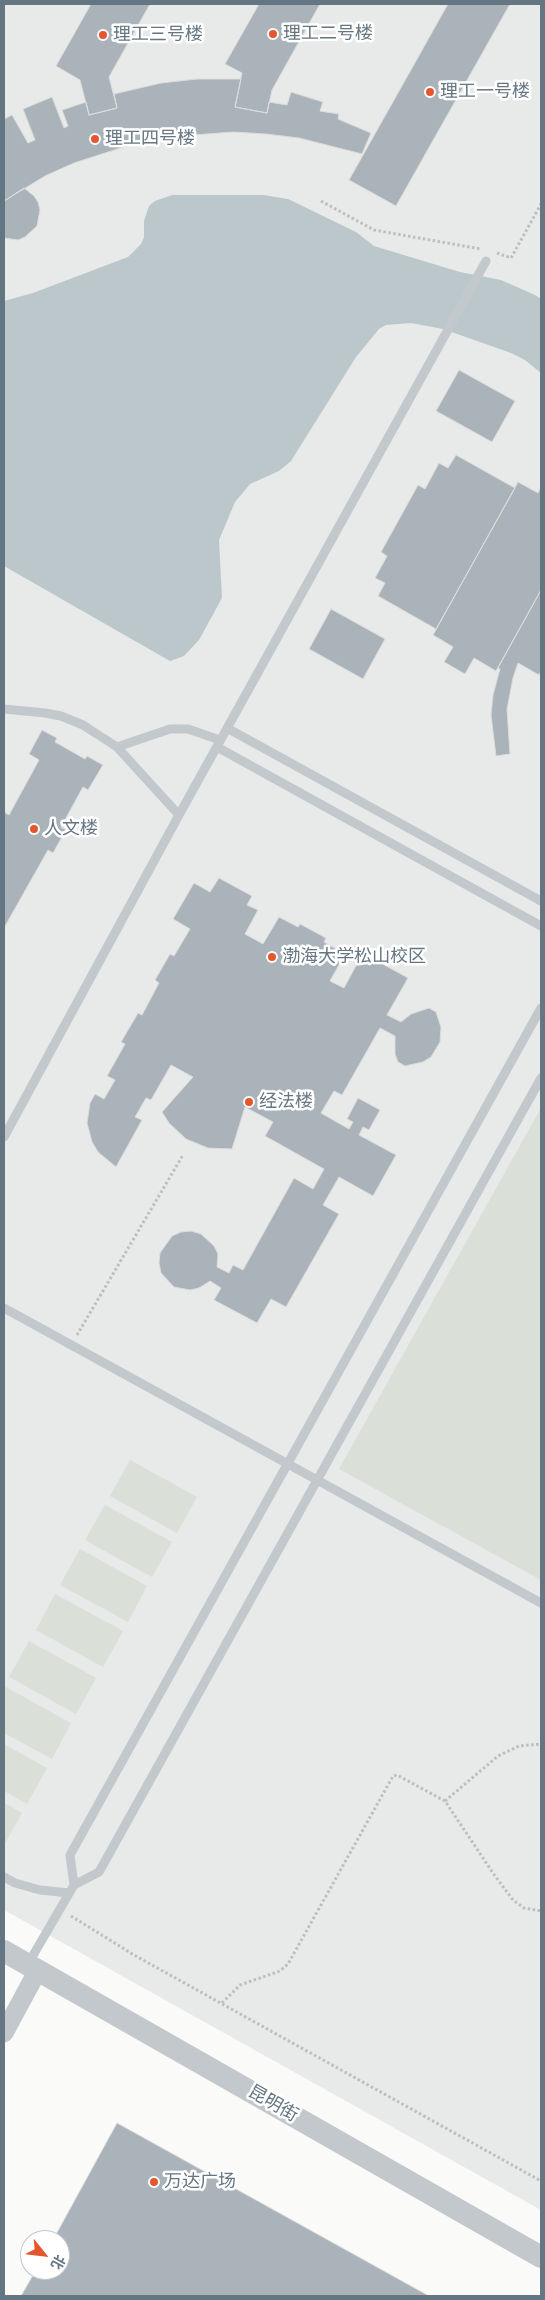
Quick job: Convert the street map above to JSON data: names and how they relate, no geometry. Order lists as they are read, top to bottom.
{
  "streets": {
    "street": ["昆明街"]
  },
  "places": [
    "理工二号楼",
    "理工三号楼",
    "理工一号楼",
    "理工四号楼",
    "人文楼",
    "渤海大学松山校区",
    "经法楼",
    "万达广场"
  ],
  "north": "bottom right"
}
